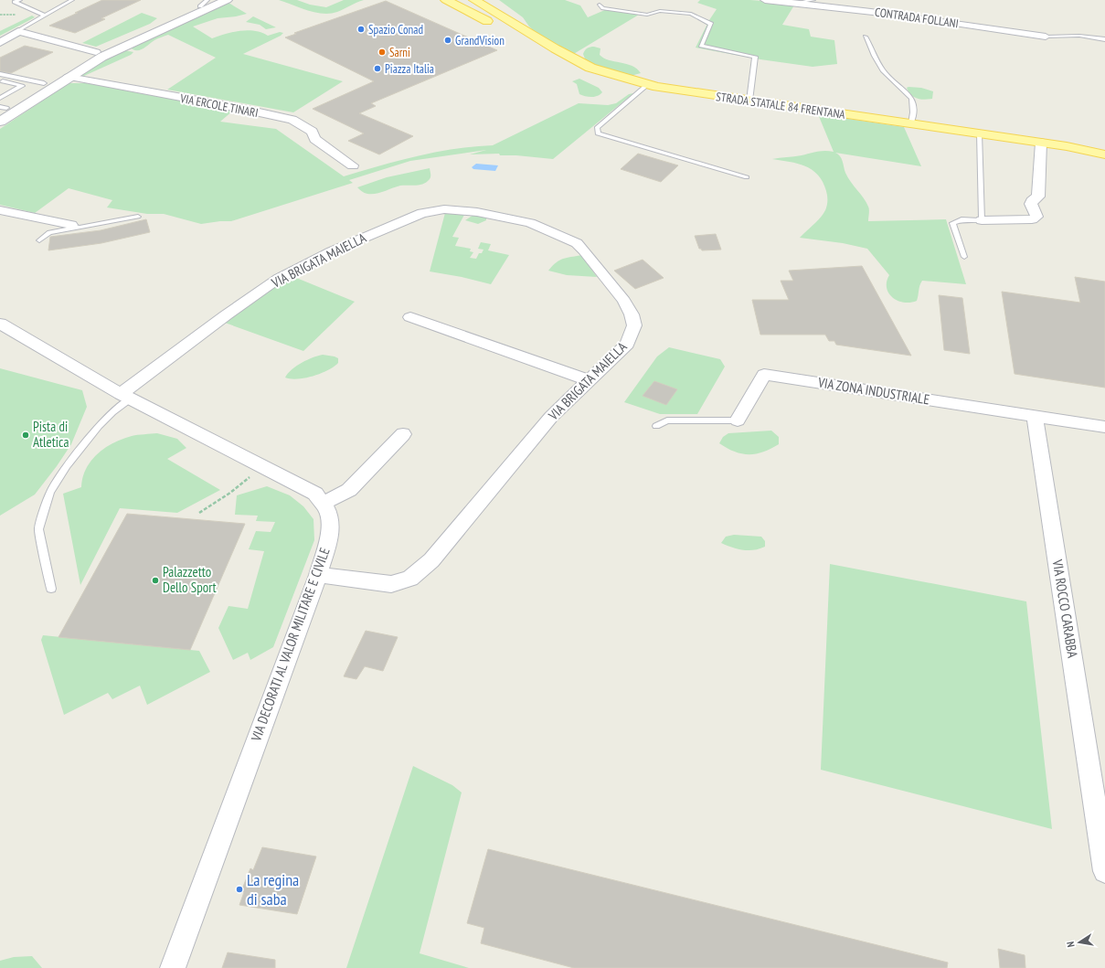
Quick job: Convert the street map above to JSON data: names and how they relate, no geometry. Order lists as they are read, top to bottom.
{
  "streets": {
    "main road": ["STRADA STATALE 84 FRENTANA"],
    "street": [
      "CONTRADA FOLLANI",
      "VIA ERCOLE TINARI",
      "VIA BRIGATA MAIELLA",
      "VIA ZONA INDUSTRIALE",
      "VIA ROCCO CARABBA",
      "VIA DECORATI AL VALOR MILITARE E CIVILE"
    ]
  },
  "crossings": [
    ["VIA BRIGATA MAIELLA", "VIA DECORATI AL VALOR MILITARE E CIVILE"],
    ["VIA ZONA INDUSTRIALE", "VIA ROCCO CARABBA"]
  ],
  "places": [
    "Spazio Conad",
    "GrandVision",
    "Sarni",
    "Piazza Italia",
    "Pista di Atletica",
    "Palazzetto Dello Sport",
    "La regina di saba"
  ],
  "north": "left"
}
